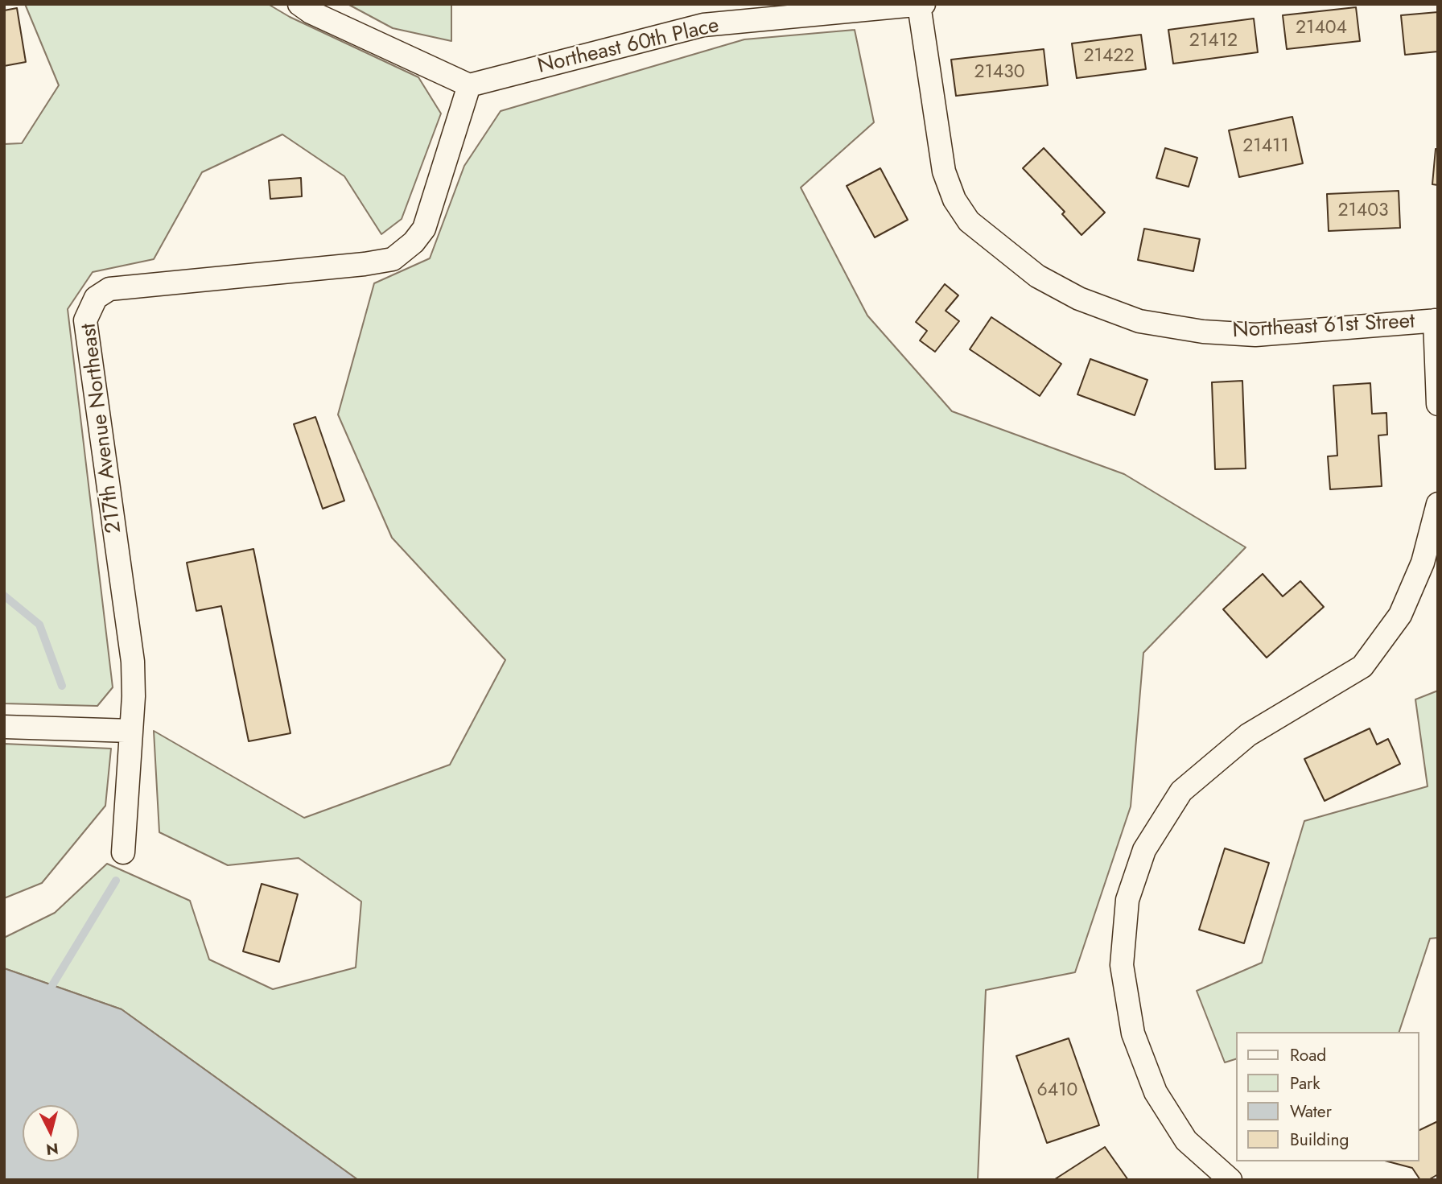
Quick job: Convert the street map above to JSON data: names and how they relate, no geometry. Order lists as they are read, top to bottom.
{
  "streets": {
    "street": ["Northeast 60th Place", "Northeast 61st Street", "217th Avenue Northeast"]
  },
  "crossings": [
    ["Northeast 60th Place", "Northeast 61st Street"],
    ["Northeast 60th Place", "217th Avenue Northeast"]
  ],
  "house_numbers": [
    "21404",
    "21412",
    "21422",
    "21430",
    "21411",
    "21403",
    "6410"
  ],
  "legend": [
    "Road",
    "Park",
    "Water",
    "Building"
  ],
  "north": "bottom"
}
